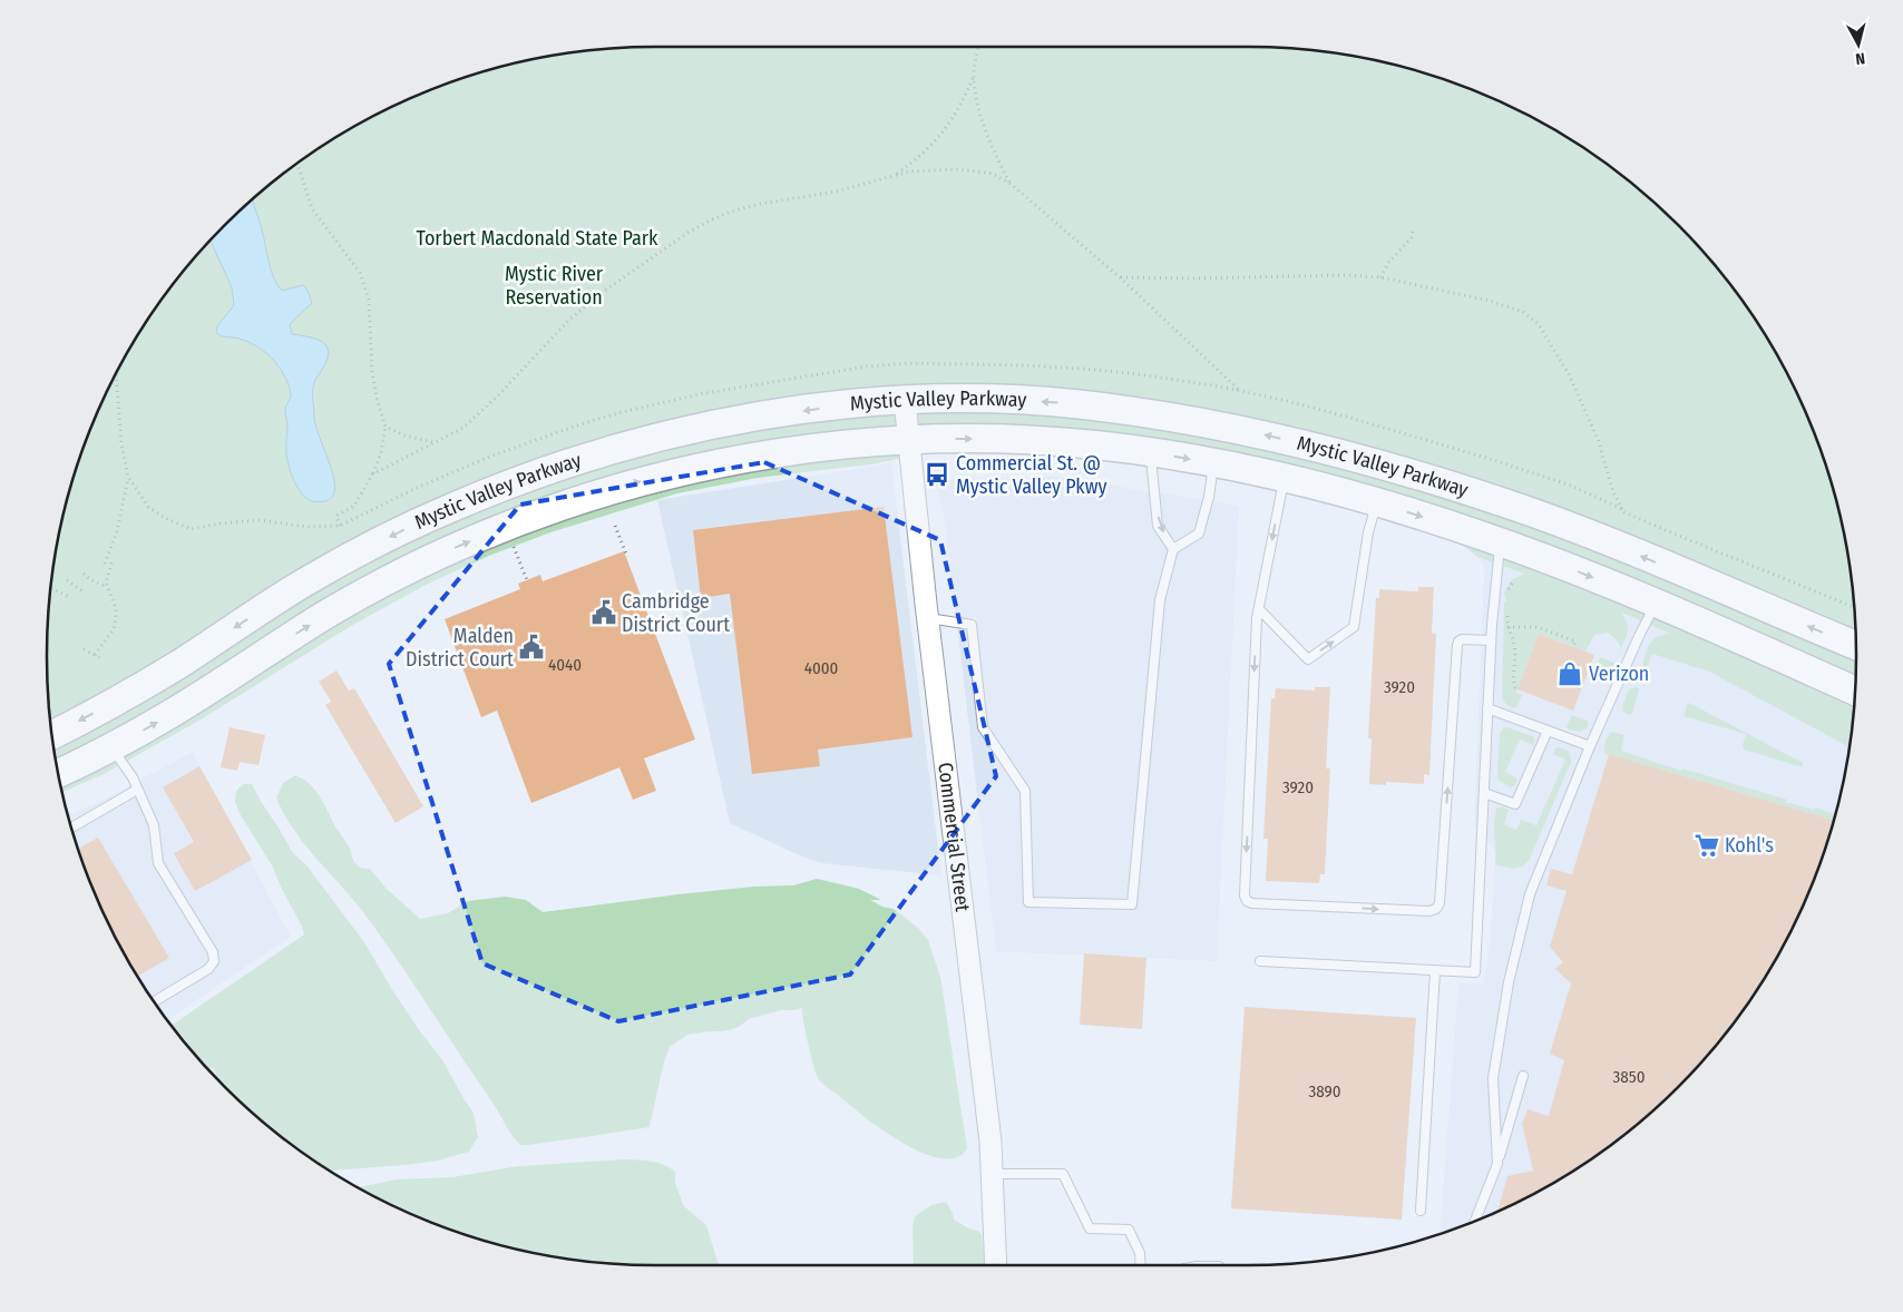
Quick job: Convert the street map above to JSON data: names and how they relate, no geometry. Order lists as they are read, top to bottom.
{
  "streets": {
    "highway": ["Mystic Valley Parkway"],
    "street": ["Commercial Street"]
  },
  "crossings": [
    ["Mystic Valley Parkway", "Commercial Street"]
  ],
  "parks": ["Torbert Macdonald State Park", "Mystic River Reservation"],
  "places": {
    "bus stop": ["Commercial St. @ Mystic Valley Pkwy"],
    "public building": ["Cambridge District Court", "Malden District Court"],
    "shop": ["Verizon"],
    "supermarket": ["Kohl's"]
  },
  "house_numbers": [
    "4040",
    "4000",
    "3920",
    "3920",
    "3850",
    "3890"
  ],
  "north": "bottom"
}
